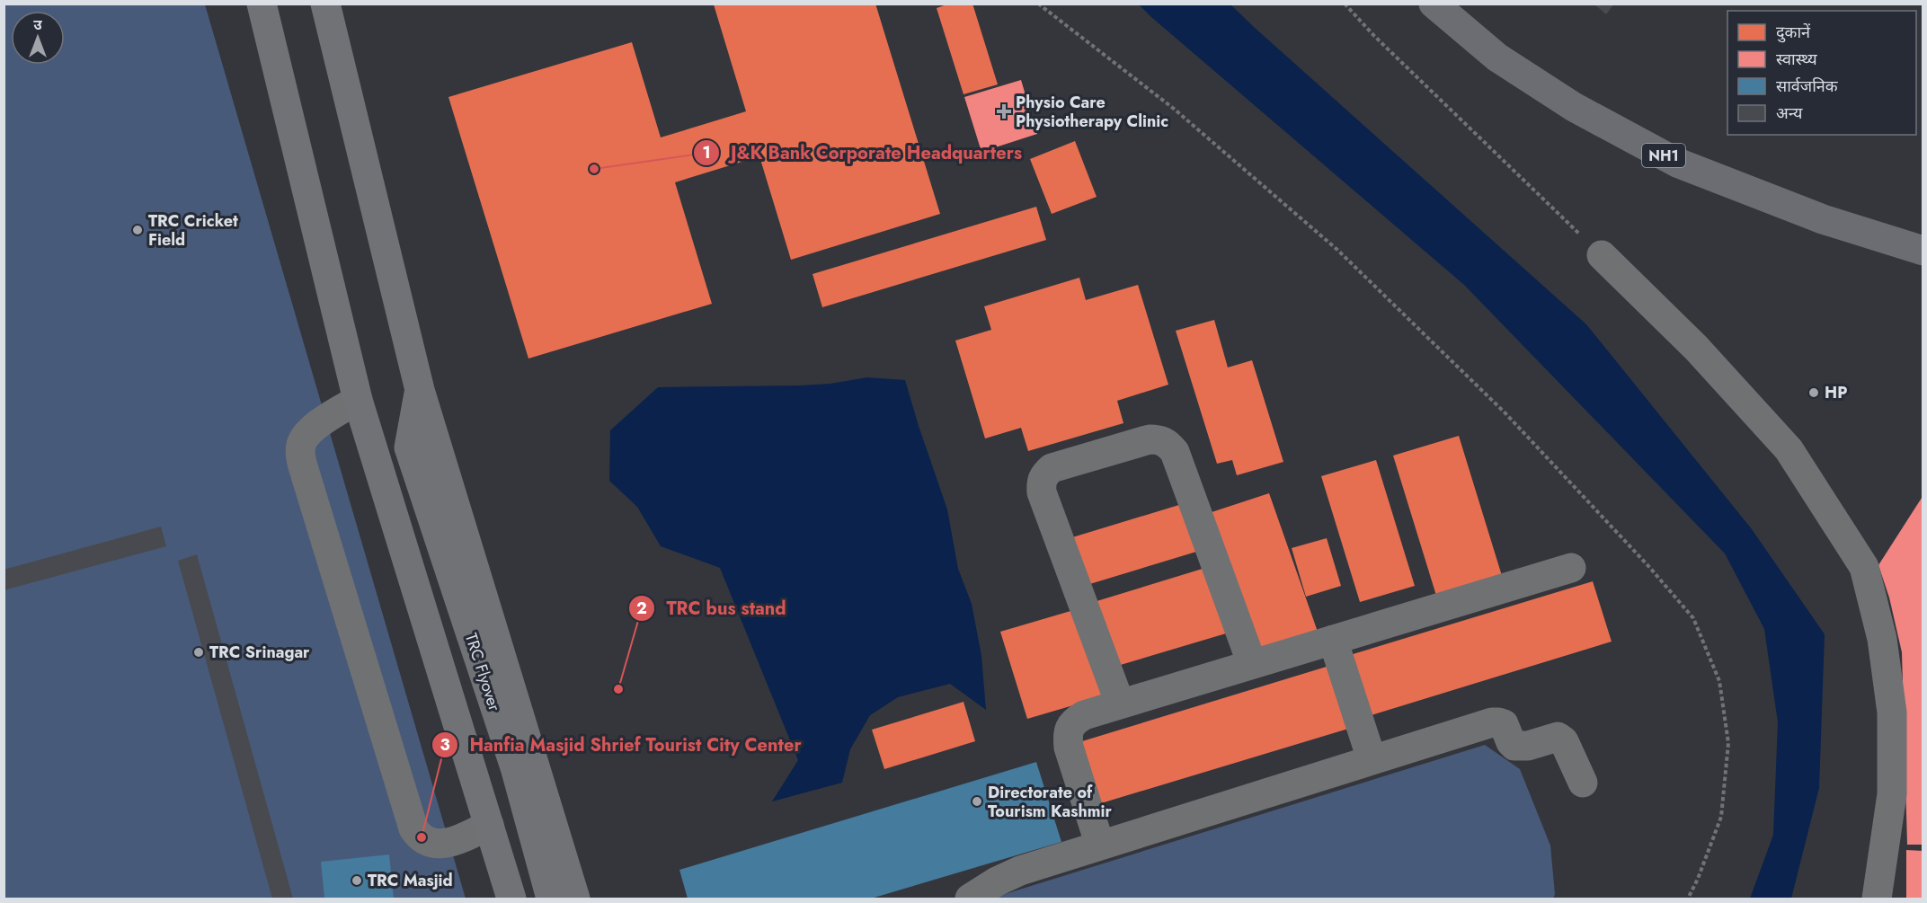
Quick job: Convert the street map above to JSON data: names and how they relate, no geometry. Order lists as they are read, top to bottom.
{
  "streets": {
    "highway": ["NH1"],
    "main road": ["TRC Flyover"]
  },
  "places": {
    "health": ["Physio Care Physiotherapy Clinic"],
    "other": [
      "J&K Bank Corporate Headquarters",
      "TRC Cricket Field",
      "HP",
      "TRC Srinagar",
      "TRC bus stand",
      "Directorate of Tourism Kashmir",
      "Hanfia Masjid Shrief Tourist City Center",
      "TRC Masjid"
    ]
  },
  "legend": [
    "दुकानें",
    "स्वास्थ्य",
    "सार्वजनिक",
    "अन्य"
  ],
  "north": "top"
}
